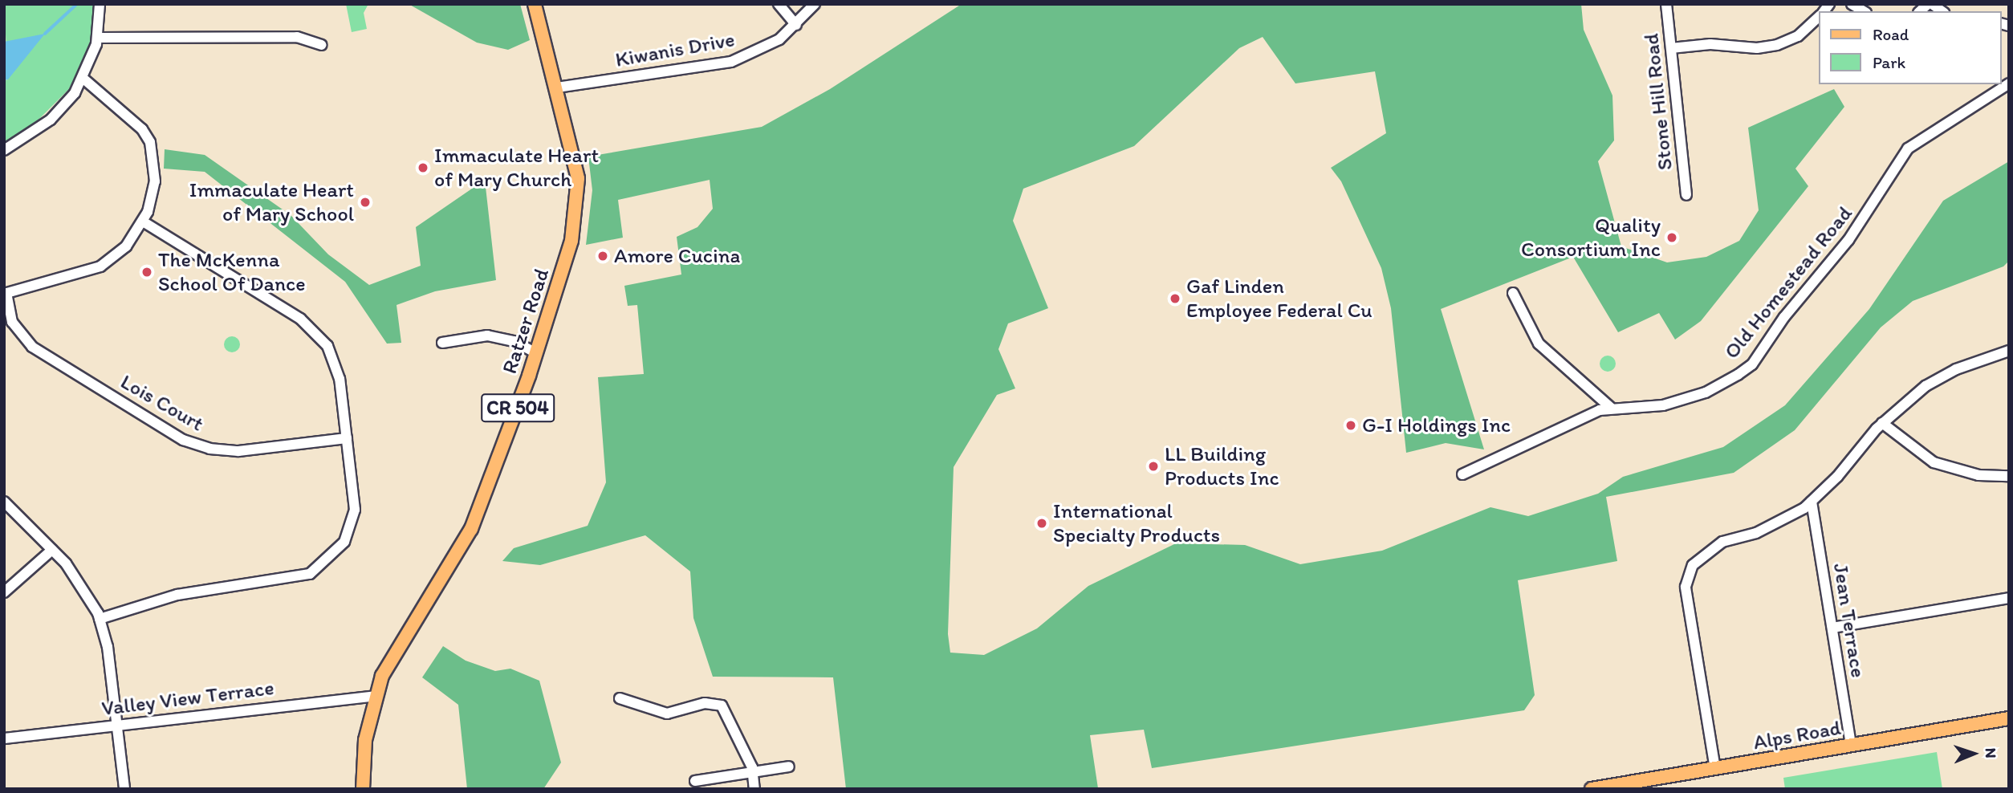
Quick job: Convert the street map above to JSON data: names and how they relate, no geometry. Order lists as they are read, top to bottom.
{
  "streets": {
    "main road": ["Ratzer Road", "CR 504", "Alps Road"],
    "street": [
      "Kiwanis Drive",
      "Stone Hill Road",
      "Old Homestead Road",
      "Lois Court",
      "Jean Terrace",
      "Valley View Terrace"
    ]
  },
  "crossings": [
    ["Kiwanis Drive", "Ratzer Road"],
    ["Ratzer Road", "Valley View Terrace"],
    ["Jean Terrace", "Alps Road"]
  ],
  "places": [
    "Immaculate Heart of Mary Church",
    "Immaculate Heart of Mary School",
    "Quality Consortium Inc",
    "Amore Cucina",
    "The McKenna School Of Dance",
    "Gaf Linden Employee Federal Cu",
    "G-I Holdings Inc",
    "LL Building Products Inc",
    "International Specialty Products"
  ],
  "legend": ["Road", "Park"],
  "north": "right"
}
